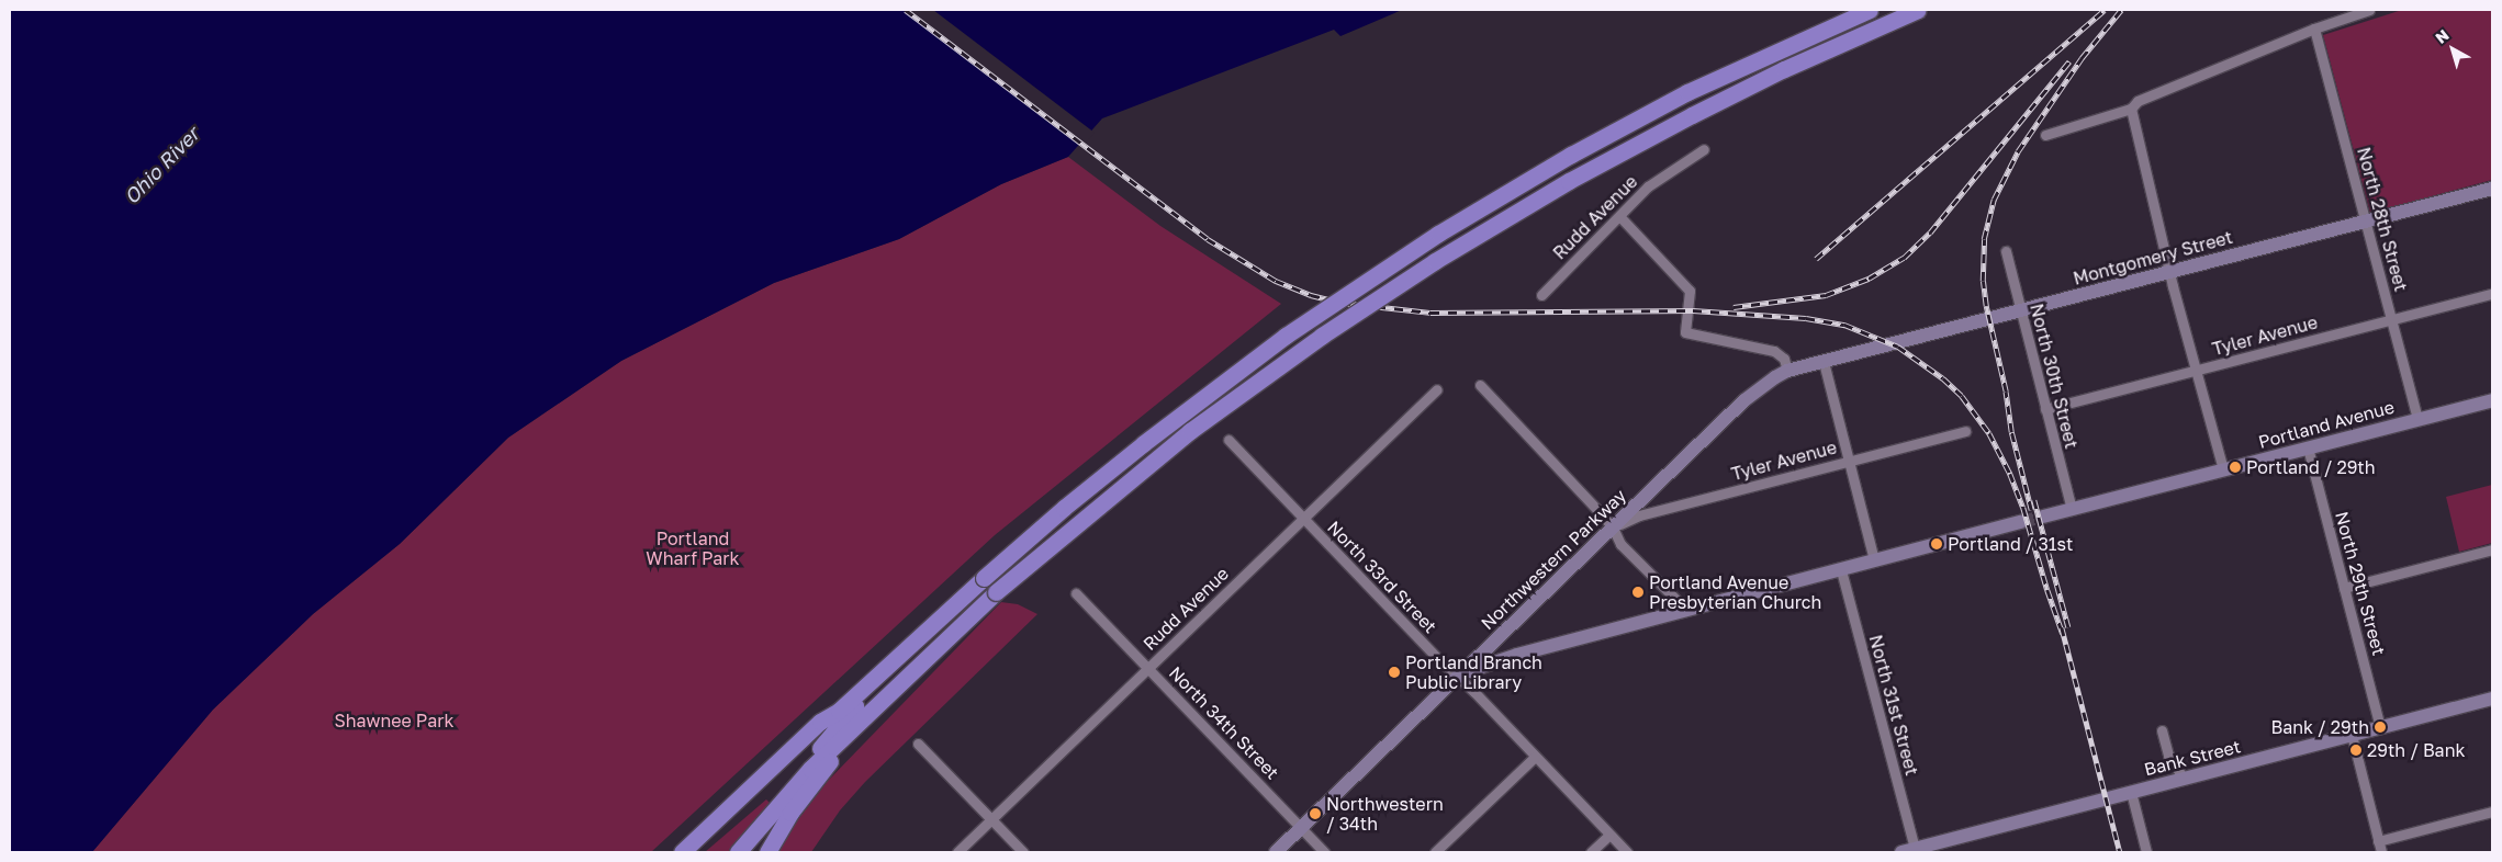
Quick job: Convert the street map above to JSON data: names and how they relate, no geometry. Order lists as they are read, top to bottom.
{
  "streets": {
    "street": [
      "Rudd Avenue",
      "North 28th Street",
      "Montgomery Street",
      "Tyler Avenue",
      "North 30th Street",
      "Portland Avenue",
      "Northwestern Parkway",
      "North 33rd Street",
      "North 29th Street",
      "North 31st Street",
      "North 34th Street",
      "Bank Street"
    ]
  },
  "crossings": [
    ["Rudd Avenue", "North 33rd Street"],
    ["Rudd Avenue", "North 34th Street"],
    ["North 28th Street", "Montgomery Street"],
    ["North 28th Street", "Tyler Avenue"],
    ["North 28th Street", "Portland Avenue"],
    ["Montgomery Street", "North 30th Street"],
    ["Montgomery Street", "Northwestern Parkway"],
    ["Tyler Avenue", "North 30th Street"],
    ["Tyler Avenue", "Northwestern Parkway"],
    ["North 30th Street", "Portland Avenue"],
    ["Portland Avenue", "North 29th Street"],
    ["Northwestern Parkway", "North 33rd Street"],
    ["Northwestern Parkway", "North 34th Street"],
    ["North 29th Street", "Bank Street"],
    ["North 31st Street", "Bank Street"]
  ],
  "water": ["Ohio River"],
  "parks": ["Portland Wharf Park", "Shawnee Park"],
  "places": [
    "Portland / 29th",
    "Portland / 31st",
    "Portland Avenue Presbyterian Church",
    "Portland Branch Public Library",
    "Bank / 29th",
    "29th / Bank",
    "Northwestern / 34th"
  ],
  "north": "top left"
}
